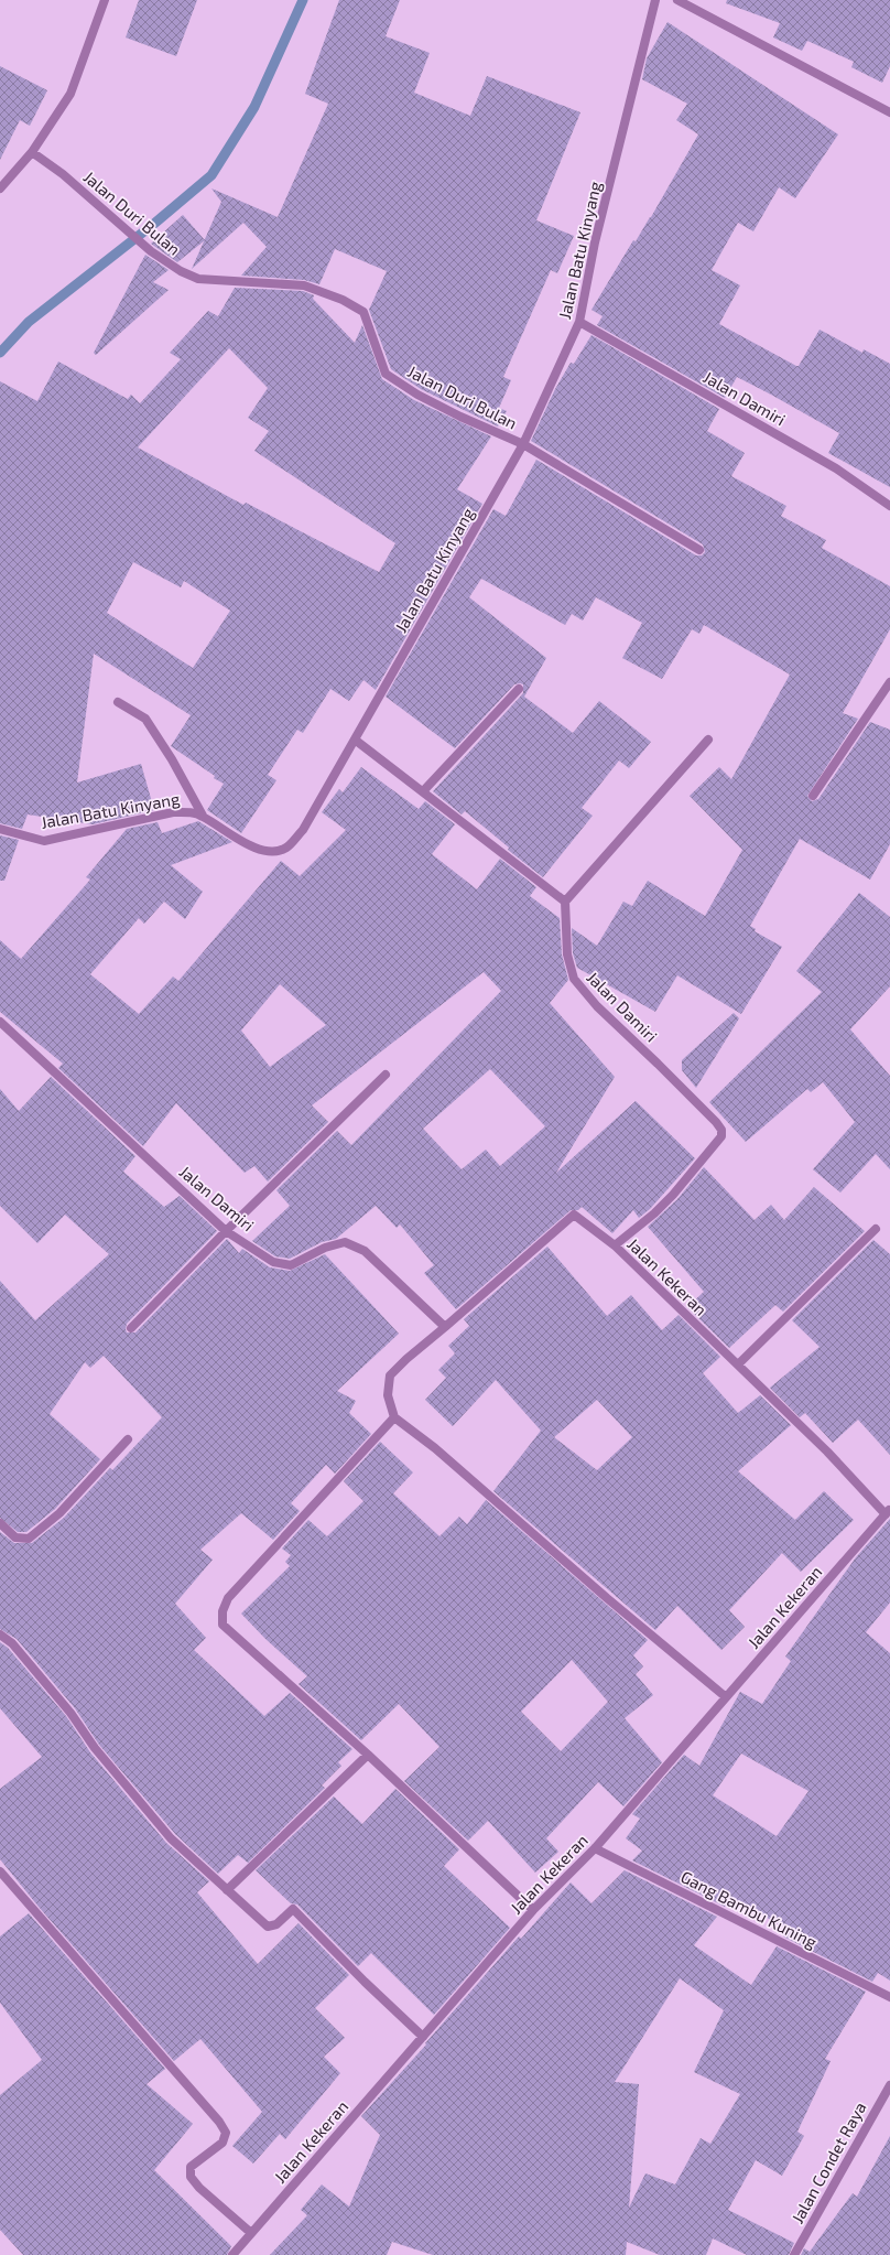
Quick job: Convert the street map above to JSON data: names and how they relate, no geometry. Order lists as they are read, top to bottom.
{
  "streets": {
    "street": [
      "Jalan Duri Bulan",
      "Jalan Batu Kinyang",
      "Jalan Damiri",
      "Jalan Kekeran",
      "Gang Bambu Kuning",
      "Jalan Condet Raya"
    ]
  },
  "crossings": [
    ["Jalan Duri Bulan", "Jalan Batu Kinyang"],
    ["Jalan Batu Kinyang", "Jalan Damiri"],
    ["Jalan Damiri", "Jalan Kekeran"],
    ["Jalan Kekeran", "Gang Bambu Kuning"]
  ]
}
